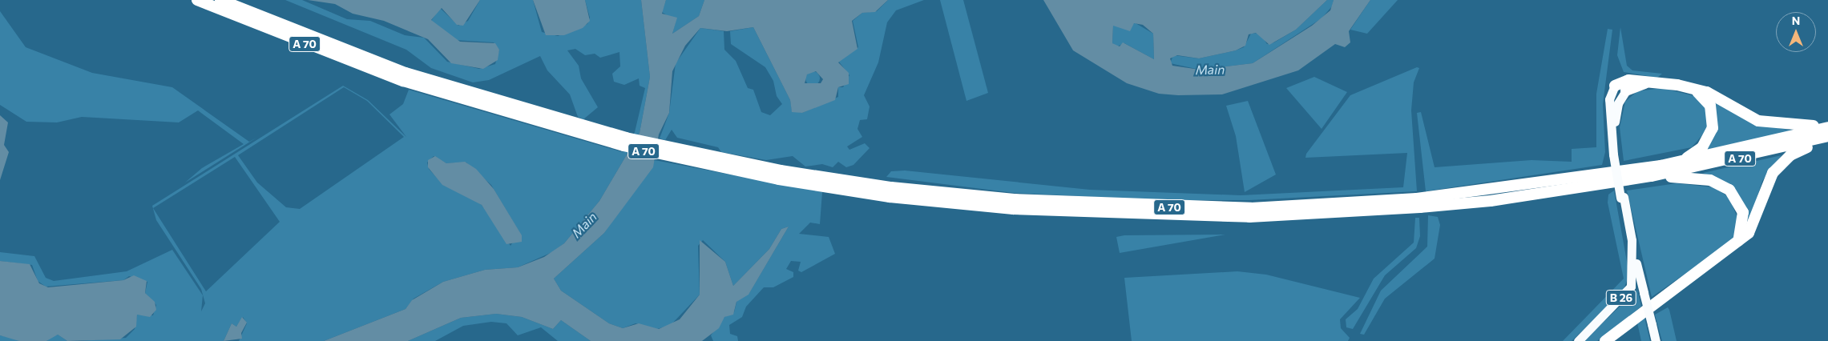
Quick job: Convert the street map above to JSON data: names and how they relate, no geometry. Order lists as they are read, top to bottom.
{
  "streets": {
    "highway": ["A 70"],
    "main road": ["B 26"]
  },
  "water": ["Main"],
  "north": "top"
}
